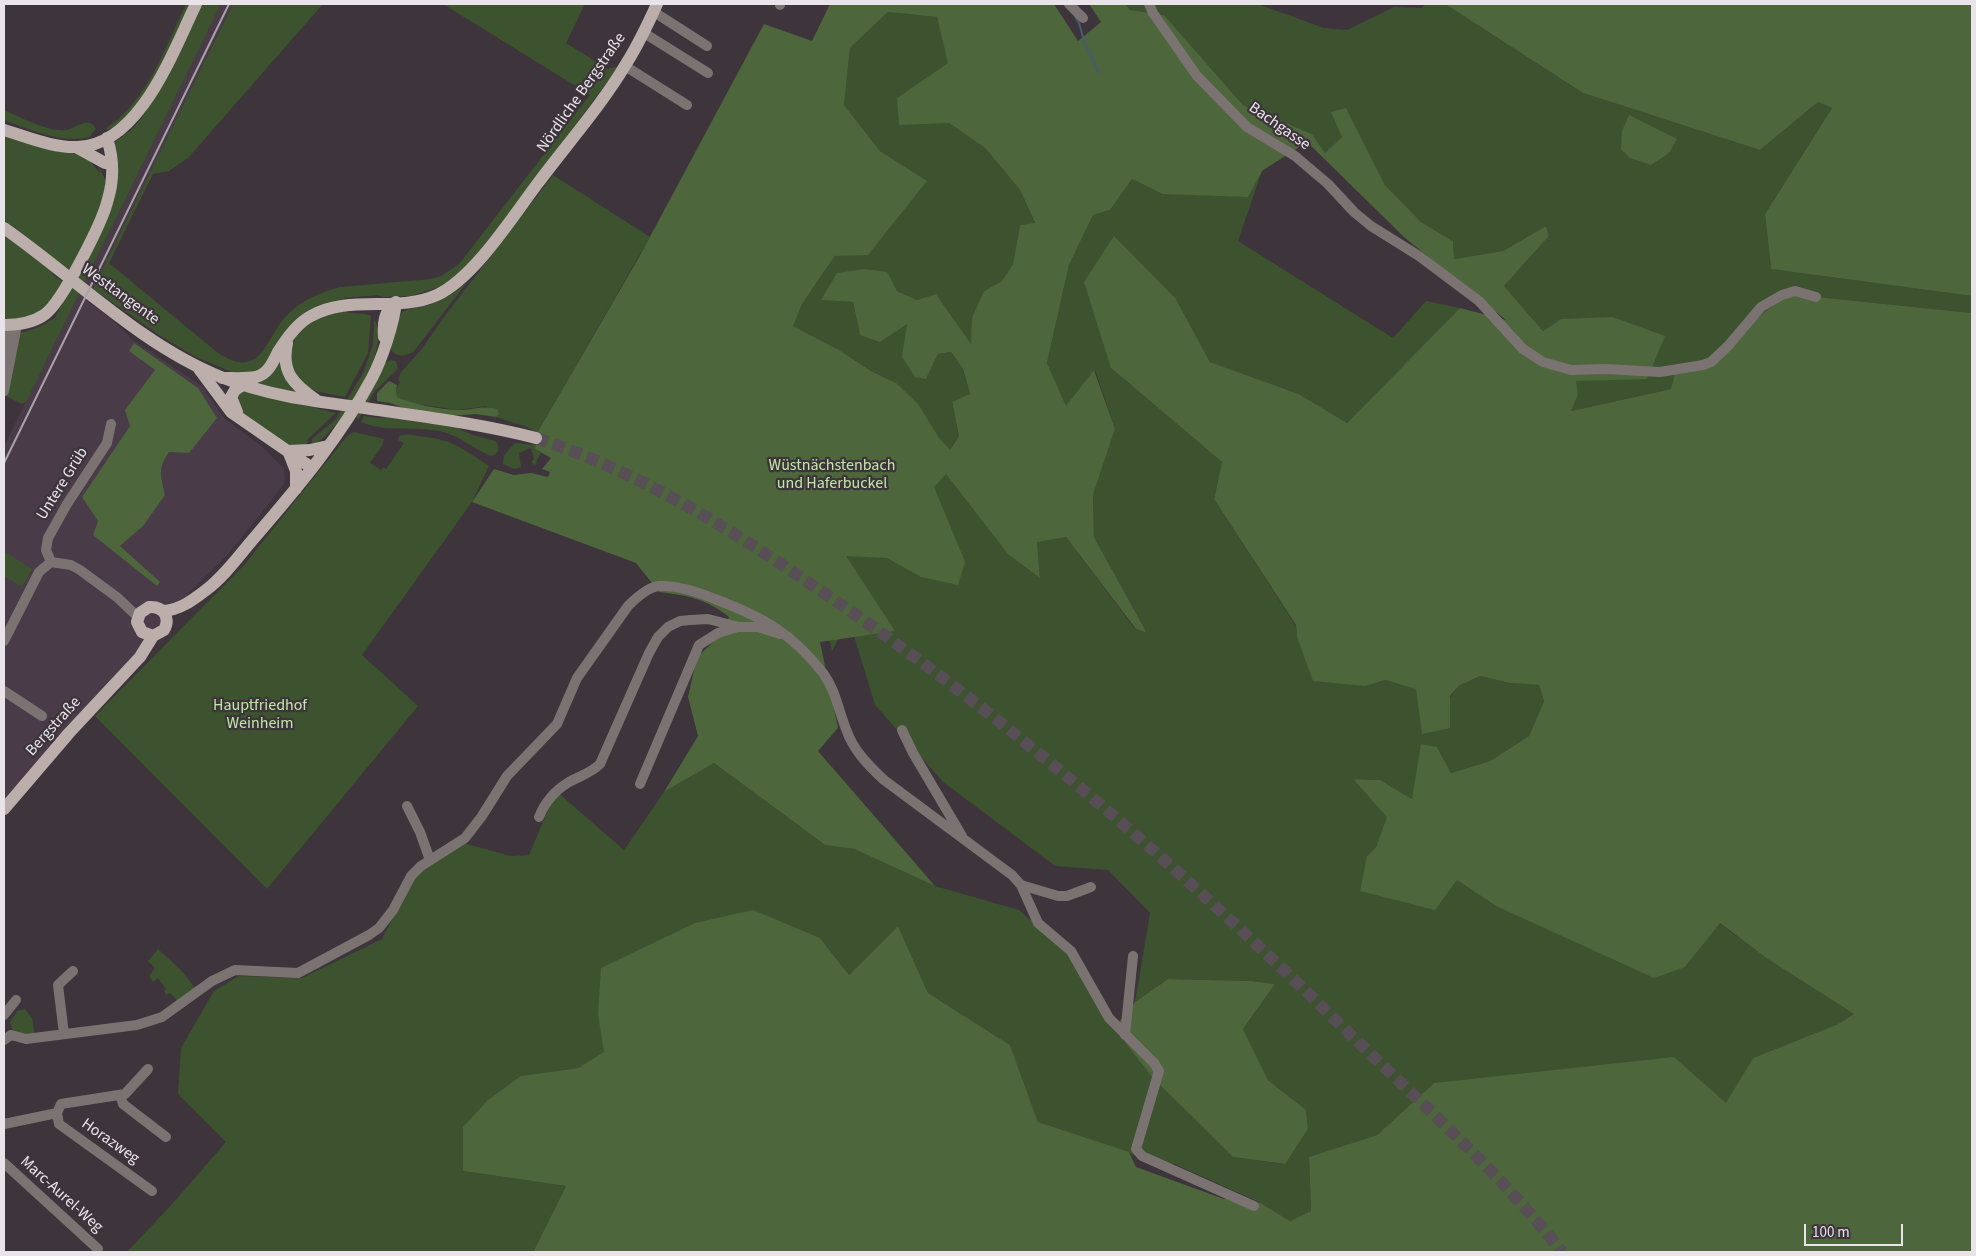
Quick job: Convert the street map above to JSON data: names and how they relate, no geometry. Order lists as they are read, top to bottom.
{
  "streets": {
    "main road": ["Nördliche Bergstraße", "Westtangente", "Bergstraße"],
    "street": [
      "Bachgasse",
      "Untere Grüb",
      "Horazweg",
      "Marc-Aurel-Weg"
    ]
  },
  "crossings": [
    ["Nördliche Bergstraße", "Westtangente"],
    ["Nördliche Bergstraße", "Bergstraße"]
  ],
  "parks": ["Wüstnächstenbach und Haferbuckel", "Hauptfriedhof Weinheim"],
  "scale_bar": "100 m"
}
